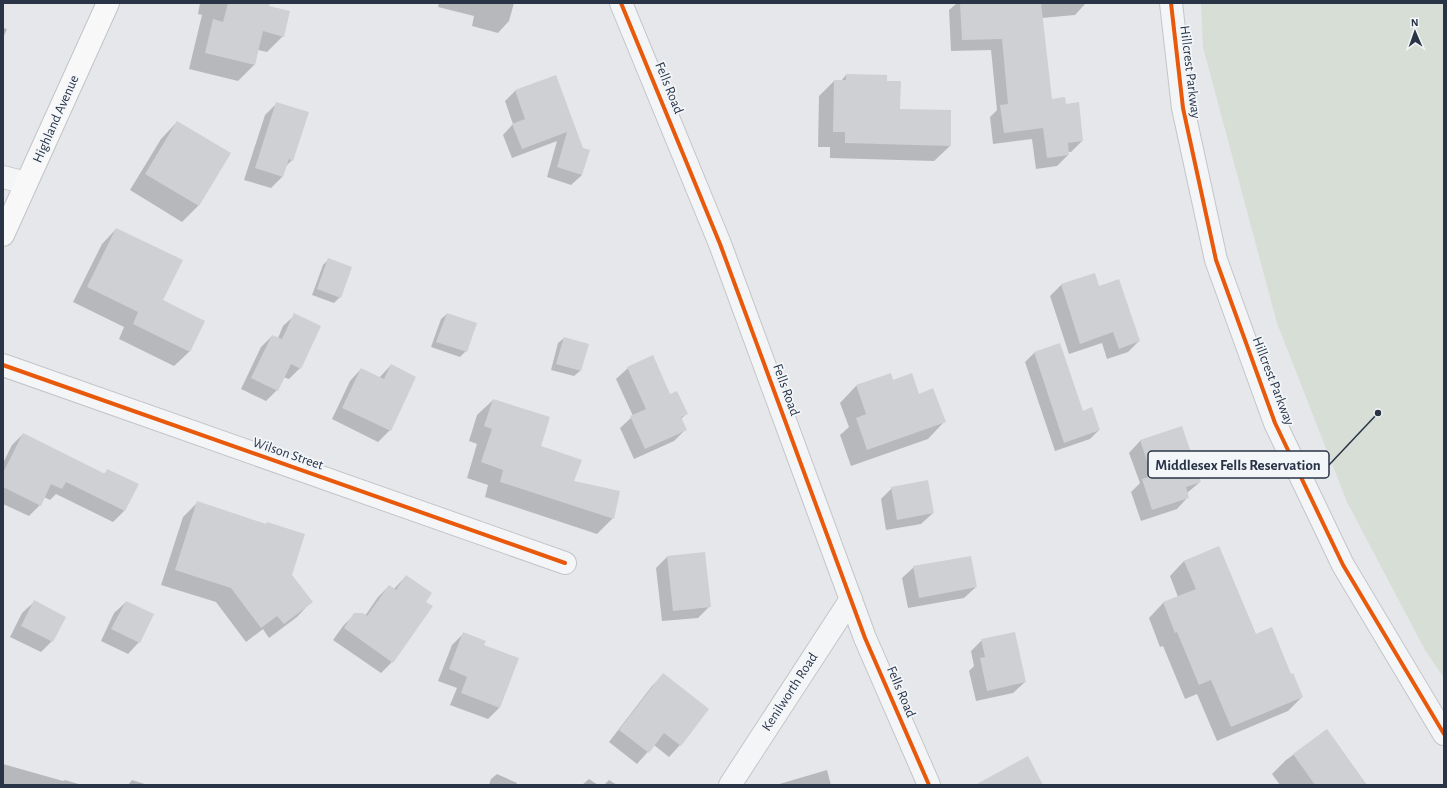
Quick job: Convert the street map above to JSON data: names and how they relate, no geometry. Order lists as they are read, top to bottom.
{
  "streets": {
    "main road": ["Highland Avenue"],
    "street": [
      "Hillcrest Parkway",
      "Fells Road",
      "Wilson Street",
      "Kenilworth Road"
    ]
  },
  "crossings": [
    ["Fells Road", "Kenilworth Road"]
  ],
  "places": ["Middlesex Fells Reservation"],
  "north": "top"
}
